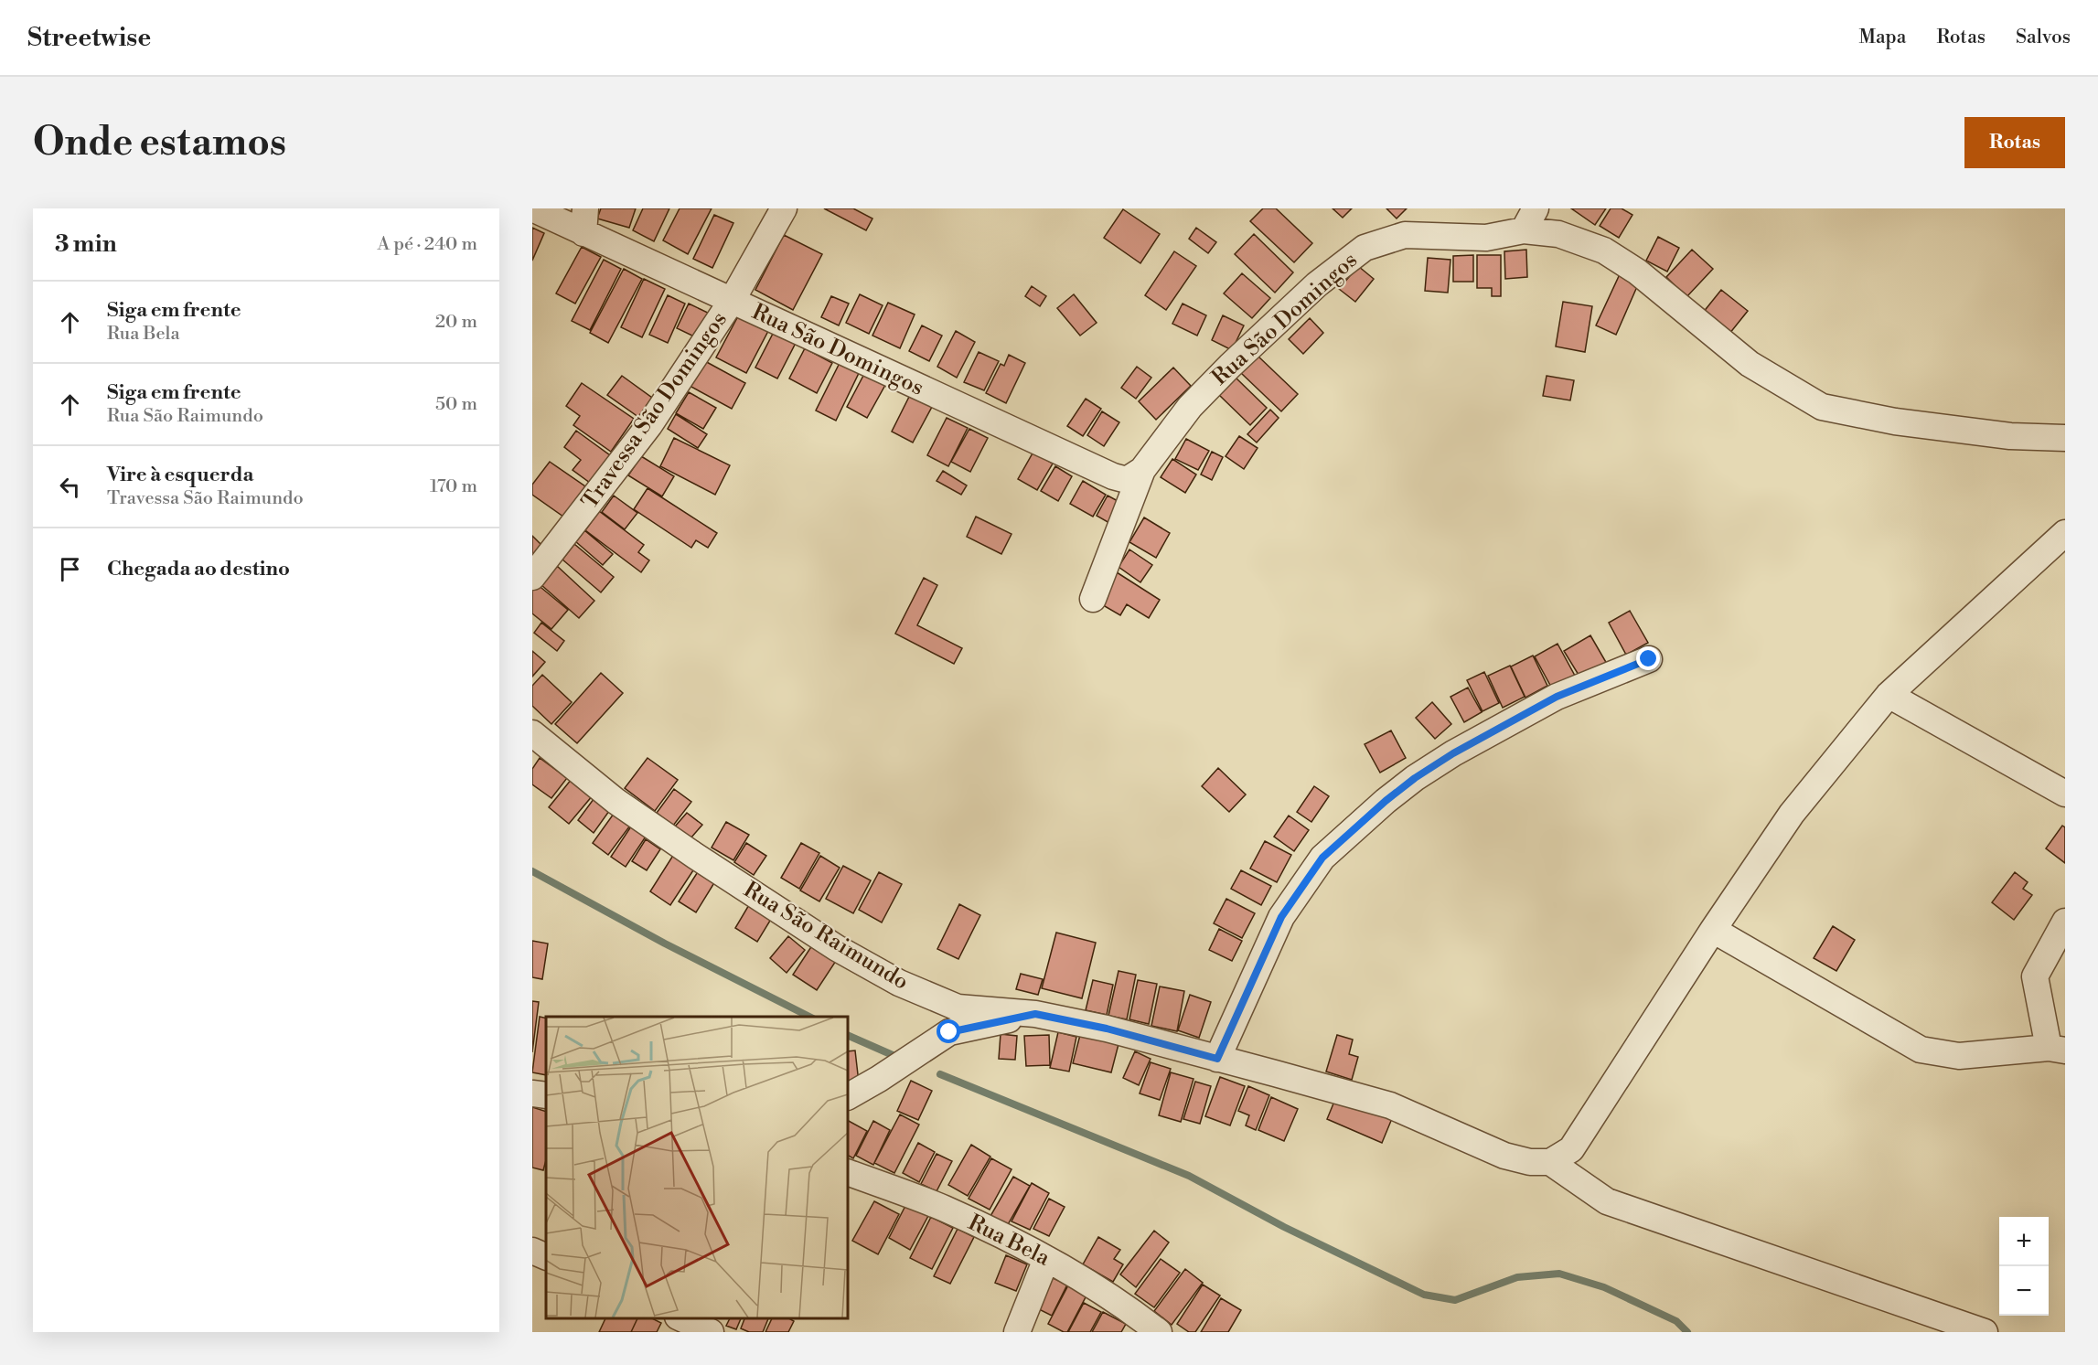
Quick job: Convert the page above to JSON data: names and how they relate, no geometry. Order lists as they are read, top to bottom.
{
  "streets": {
    "street": [
      "Rua São Domingos",
      "Travessa São Domingos",
      "Rua São Raimundo",
      "Rua Bela"
    ]
  },
  "crossings": [
    ["Rua São Domingos", "Travessa São Domingos"]
  ],
  "page": {
    "header": "Streetwise",
    "nav": ["Mapa", "Rotas", "Salvos"],
    "buttons": "Rotas",
    "title": "Onde estamos",
    "heading": ["3 min", "A pé · 240 m"],
    "list": [
      ["Siga em frente", "Rua Bela", "20 m"],
      ["Siga em frente", "Rua São Raimundo", "50 m"],
      ["Vire à esquerda", "Travessa São Raimundo", "170 m"],
      "Chegada ao destino"
    ],
    "map_buttons": ["+", "−"]
  }
}
